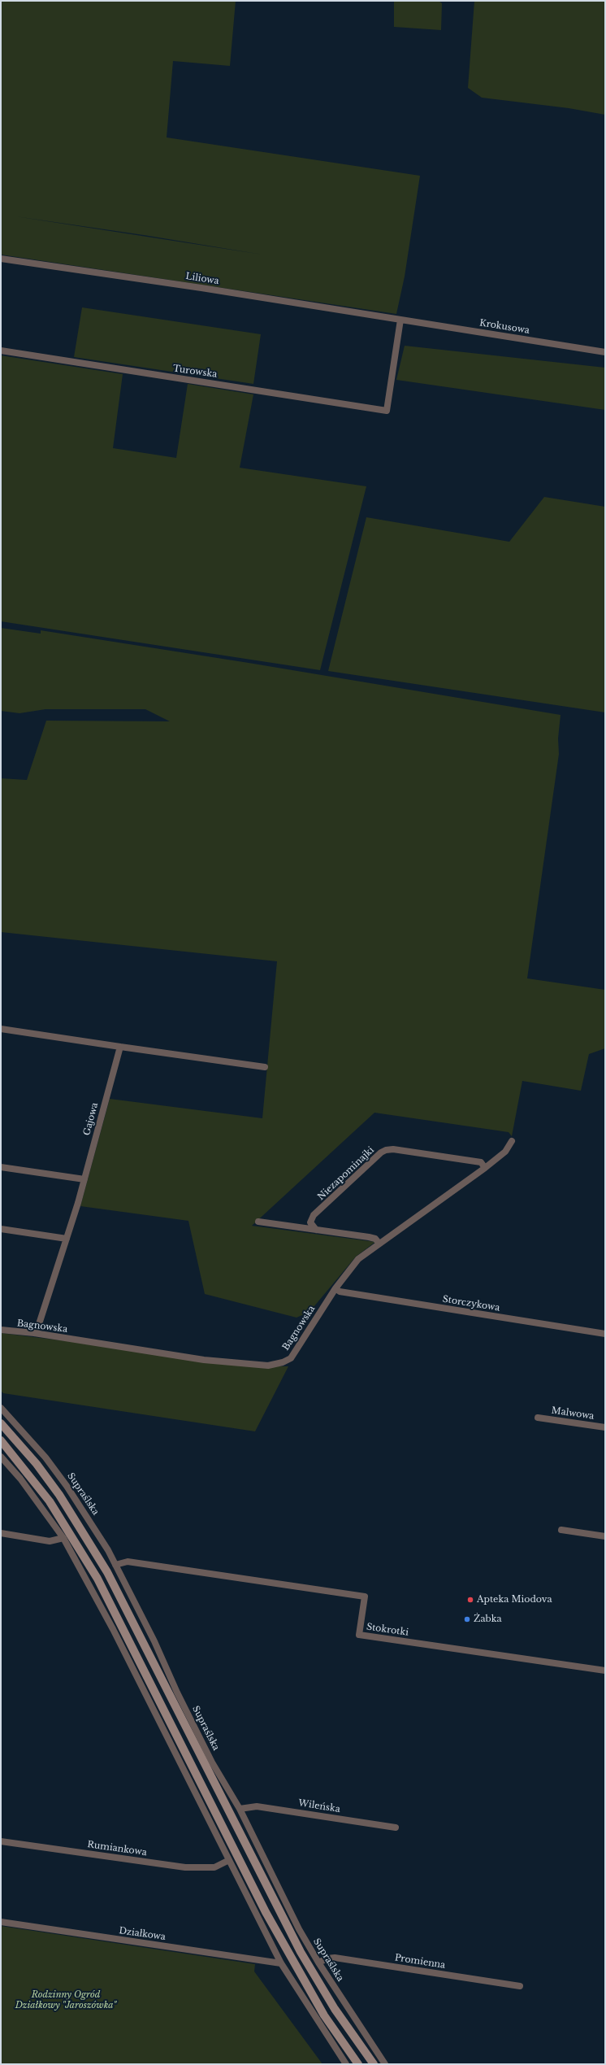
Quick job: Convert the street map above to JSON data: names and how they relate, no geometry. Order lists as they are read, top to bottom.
{
  "streets": {
    "street": [
      "Liliowa",
      "Krokusowa",
      "Turowska",
      "Gajowa",
      "Niezapominajki",
      "Storczykowa",
      "Bagnowska",
      "Malwowa",
      "Supraślska",
      "Stokrotki",
      "Wileńska",
      "Rumiankowa",
      "Działkowa",
      "Promienna"
    ]
  },
  "crossings": [
    ["Liliowa", "Krokusowa"],
    ["Liliowa", "Turowska"],
    ["Krokusowa", "Turowska"],
    ["Gajowa", "Bagnowska"],
    ["Niezapominajki", "Bagnowska"],
    ["Storczykowa", "Bagnowska"],
    ["Supraślska", "Stokrotki"],
    ["Supraślska", "Wileńska"],
    ["Supraślska", "Promienna"]
  ],
  "parks": ["Rodzinny Ogród Działkowy \"Jaroszówka\""],
  "places": ["Apteka Miodova", "Żabka"]
}
